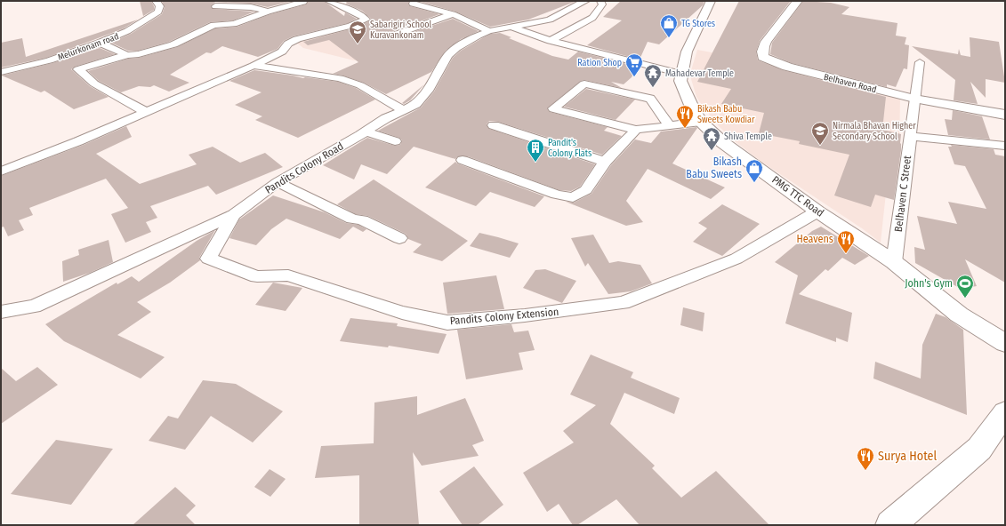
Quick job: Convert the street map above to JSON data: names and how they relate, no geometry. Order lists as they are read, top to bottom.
{
  "streets": {
    "street": [
      "Melurkonam road",
      "Belhaven Road",
      "Pandits Colony Road",
      "Belhaven C Street",
      "PMG TTC Road",
      "Pandits Colony Extension"
    ]
  },
  "crossings": [
    ["Belhaven Road", "Belhaven C Street"],
    ["Pandits Colony Road", "Pandits Colony Extension"],
    ["Belhaven C Street", "PMG TTC Road"],
    ["PMG TTC Road", "Pandits Colony Extension"]
  ],
  "places": {
    "shop": ["TG Stores", "Bikash Babu Sweets"],
    "school or university": ["Sabarigiri School Kuravankonam", "Nirmala Bhavan Higher Secondary School"],
    "supermarket": ["Ration Shop"],
    "temple": ["Mahadevar Temple", "Shiva Temple"],
    "restaurant": ["Bikash Babu Sweets Kowdiar", "Heavens", "Surya Hotel"],
    "building": ["Pandit's Colony Flats"],
    "sports": ["John's Gym"]
  }
}
